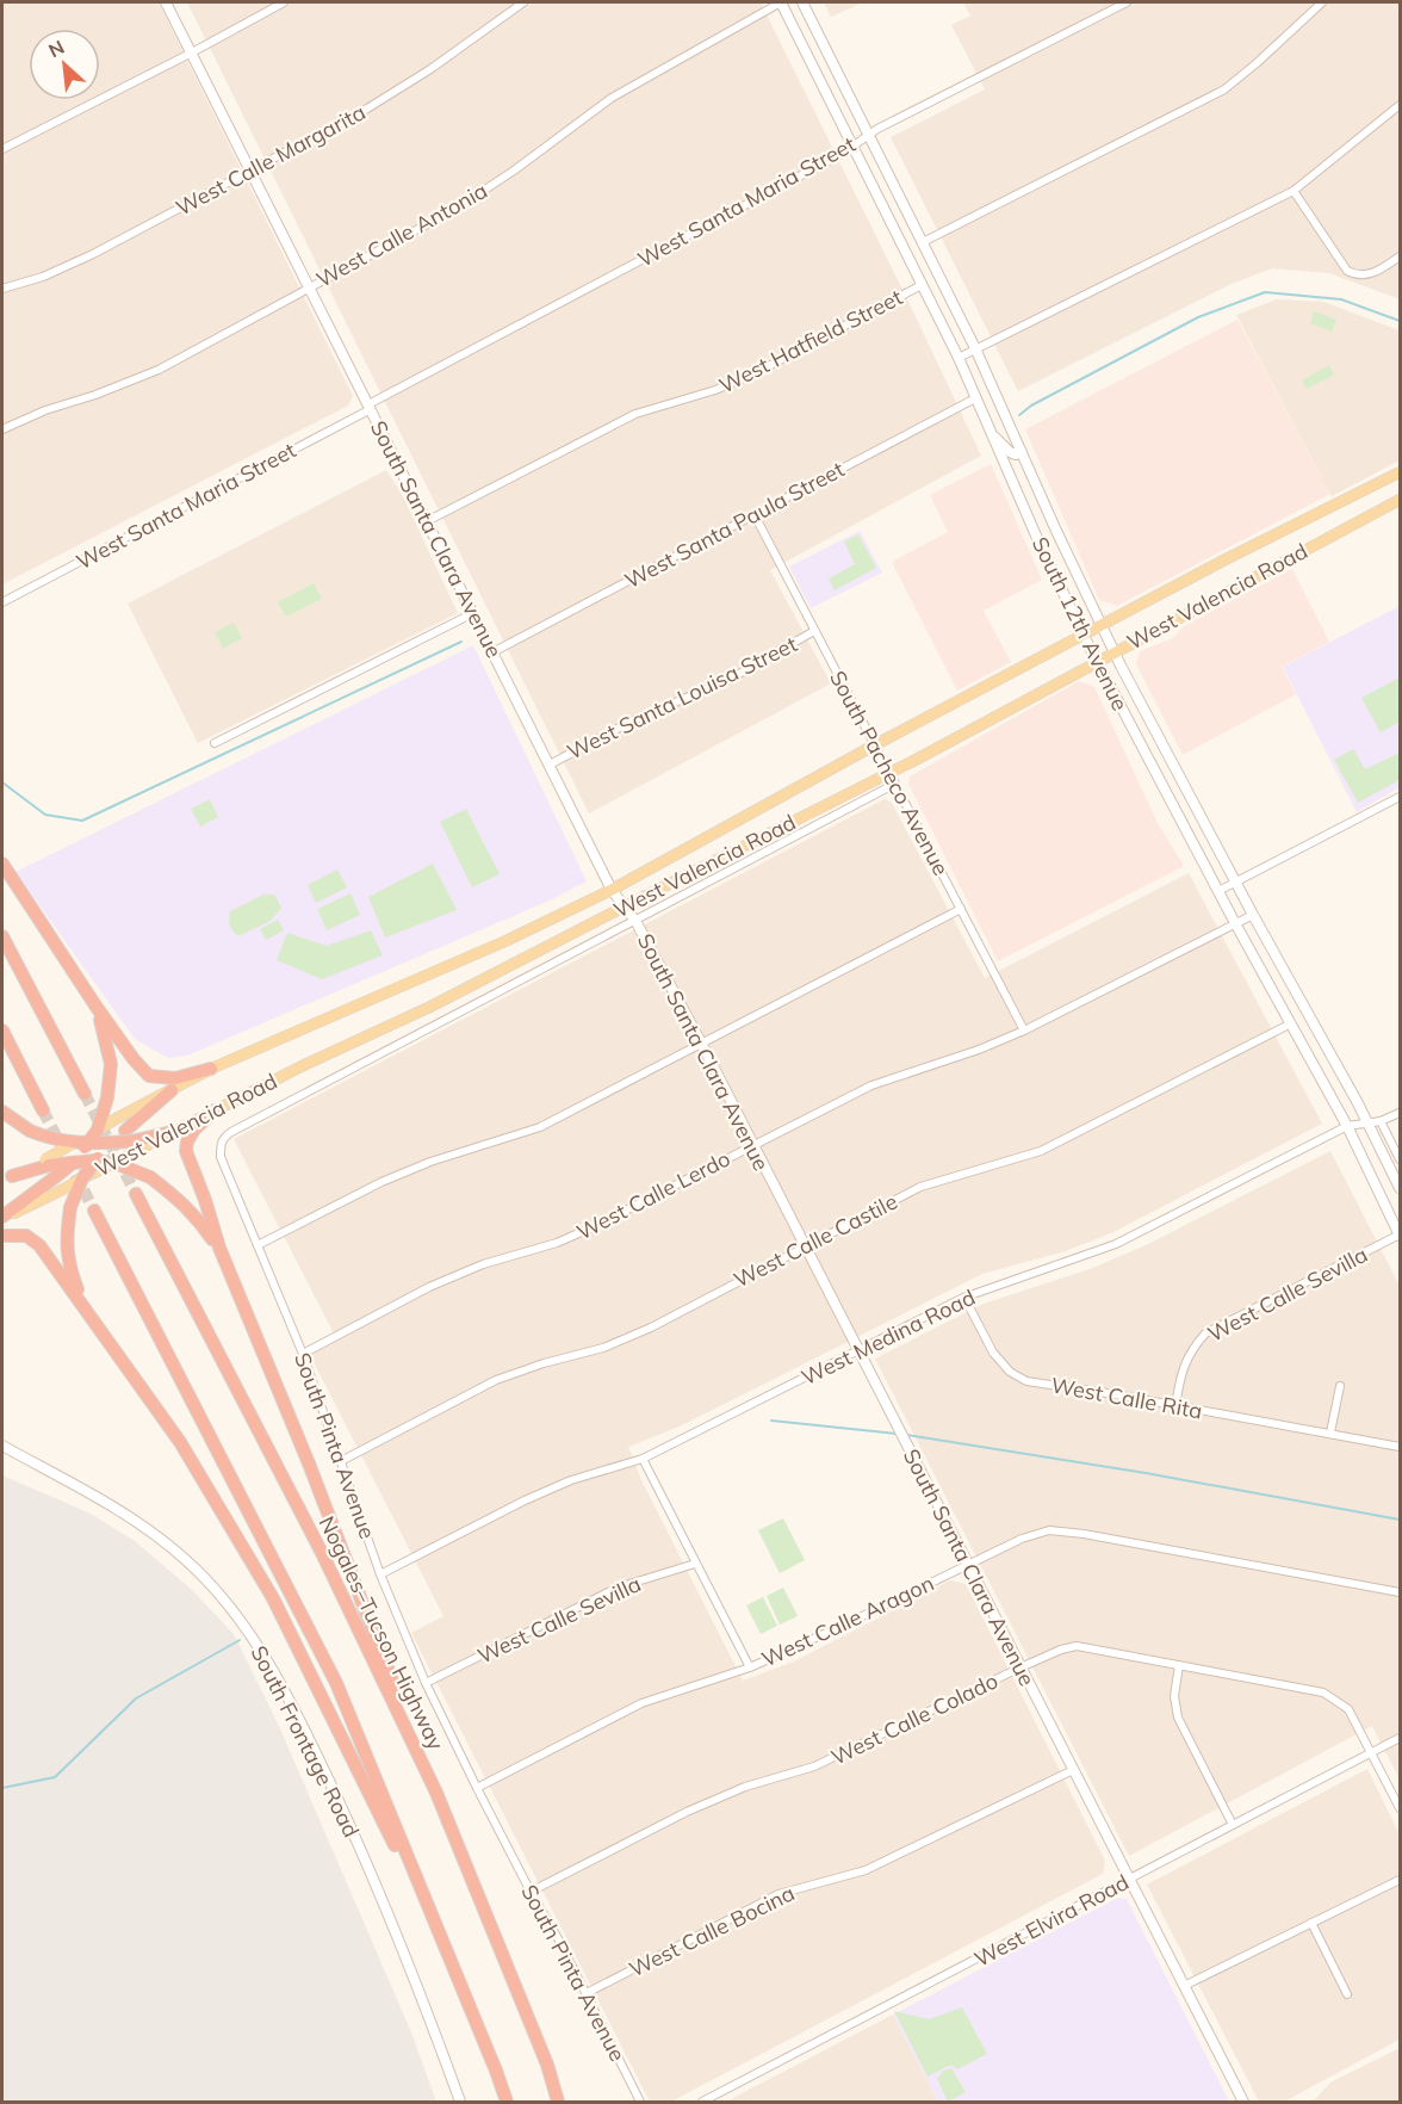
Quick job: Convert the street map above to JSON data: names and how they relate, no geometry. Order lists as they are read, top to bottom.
{
  "streets": {
    "highway": ["Nogales–Tucson Highway"],
    "main road": ["West Valencia Road"],
    "street": [
      "West Calle Margarita",
      "West Santa Maria Street",
      "West Calle Antonia",
      "West Hatfield Street",
      "West Santa Paula Street",
      "South Santa Clara Avenue",
      "South 12th Avenue",
      "West Santa Louisa Street",
      "South Pacheco Avenue",
      "West Calle Lerdo",
      "West Calle Castile",
      "West Calle Sevilla",
      "West Medina Road",
      "West Calle Rita",
      "South Pinta Avenue",
      "West Calle Aragon",
      "West Calle Colado",
      "South Frontage Road",
      "West Elvira Road",
      "West Calle Bocina"
    ]
  },
  "crossings": [
    ["West Calle Margarita", "South Santa Clara Avenue"],
    ["West Santa Maria Street", "South Santa Clara Avenue"],
    ["West Santa Maria Street", "South 12th Avenue"],
    ["West Calle Antonia", "South Santa Clara Avenue"],
    ["West Calle Antonia", "South 12th Avenue"],
    ["West Hatfield Street", "South Santa Clara Avenue"],
    ["West Hatfield Street", "South 12th Avenue"],
    ["West Santa Paula Street", "South Santa Clara Avenue"],
    ["West Santa Paula Street", "South 12th Avenue"],
    ["West Santa Paula Street", "South Pacheco Avenue"],
    ["South Santa Clara Avenue", "West Valencia Road"],
    ["South Santa Clara Avenue", "West Santa Louisa Street"],
    ["South Santa Clara Avenue", "West Calle Lerdo"],
    ["South Santa Clara Avenue", "West Calle Castile"],
    ["South Santa Clara Avenue", "West Medina Road"],
    ["South Santa Clara Avenue", "West Calle Aragon"],
    ["South Santa Clara Avenue", "West Calle Colado"],
    ["South Santa Clara Avenue", "West Elvira Road"],
    ["South Santa Clara Avenue", "West Calle Bocina"],
    ["West Valencia Road", "South 12th Avenue"],
    ["West Valencia Road", "South Pacheco Avenue"],
    ["West Valencia Road", "South Pinta Avenue"],
    ["South 12th Avenue", "West Calle Lerdo"],
    ["South 12th Avenue", "West Calle Castile"],
    ["South 12th Avenue", "West Calle Sevilla"],
    ["South 12th Avenue", "West Medina Road"],
    ["West Santa Louisa Street", "South Pacheco Avenue"],
    ["South Pacheco Avenue", "West Calle Lerdo"],
    ["West Calle Lerdo", "South Pinta Avenue"],
    ["West Calle Castile", "South Pinta Avenue"],
    ["West Calle Sevilla", "West Calle Rita"],
    ["West Calle Sevilla", "South Pinta Avenue"],
    ["West Medina Road", "West Calle Rita"],
    ["West Medina Road", "South Pinta Avenue"],
    ["South Pinta Avenue", "West Calle Aragon"],
    ["South Pinta Avenue", "West Calle Colado"],
    ["South Pinta Avenue", "West Calle Bocina"],
    ["West Calle Colado", "West Elvira Road"]
  ],
  "north": "top left"
}
